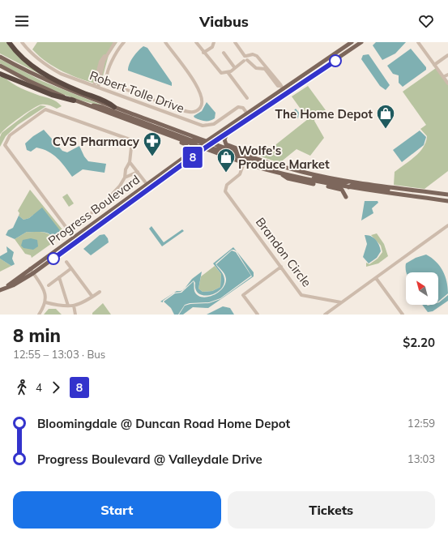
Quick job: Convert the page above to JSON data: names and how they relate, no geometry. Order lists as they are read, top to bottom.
{
  "streets": {
    "main road": ["Progress Boulevard"],
    "street": ["Robert Tolle Drive", "Brandon Circle"]
  },
  "places": {
    "shop": ["The Home Depot", "Wolfe's Produce Market"],
    "pharmacy": ["CVS Pharmacy"]
  },
  "lines": ["bus line 8"],
  "north": "top left",
  "page": {
    "header": "Viabus",
    "on_map": "8",
    "heading": ["8 min", "12:55 – 13:03 · Bus", "$2.20"],
    "legs": ["4", "8"],
    "list": [
      {
        "name": "Bloomingdale @ Duncan Road Home Depot",
        "value": "12:59"
      },
      {
        "name": "Progress Boulevard @ Valleydale Drive",
        "value": "13:03"
      }
    ],
    "buttons": ["Start", "Tickets"]
  }
}
